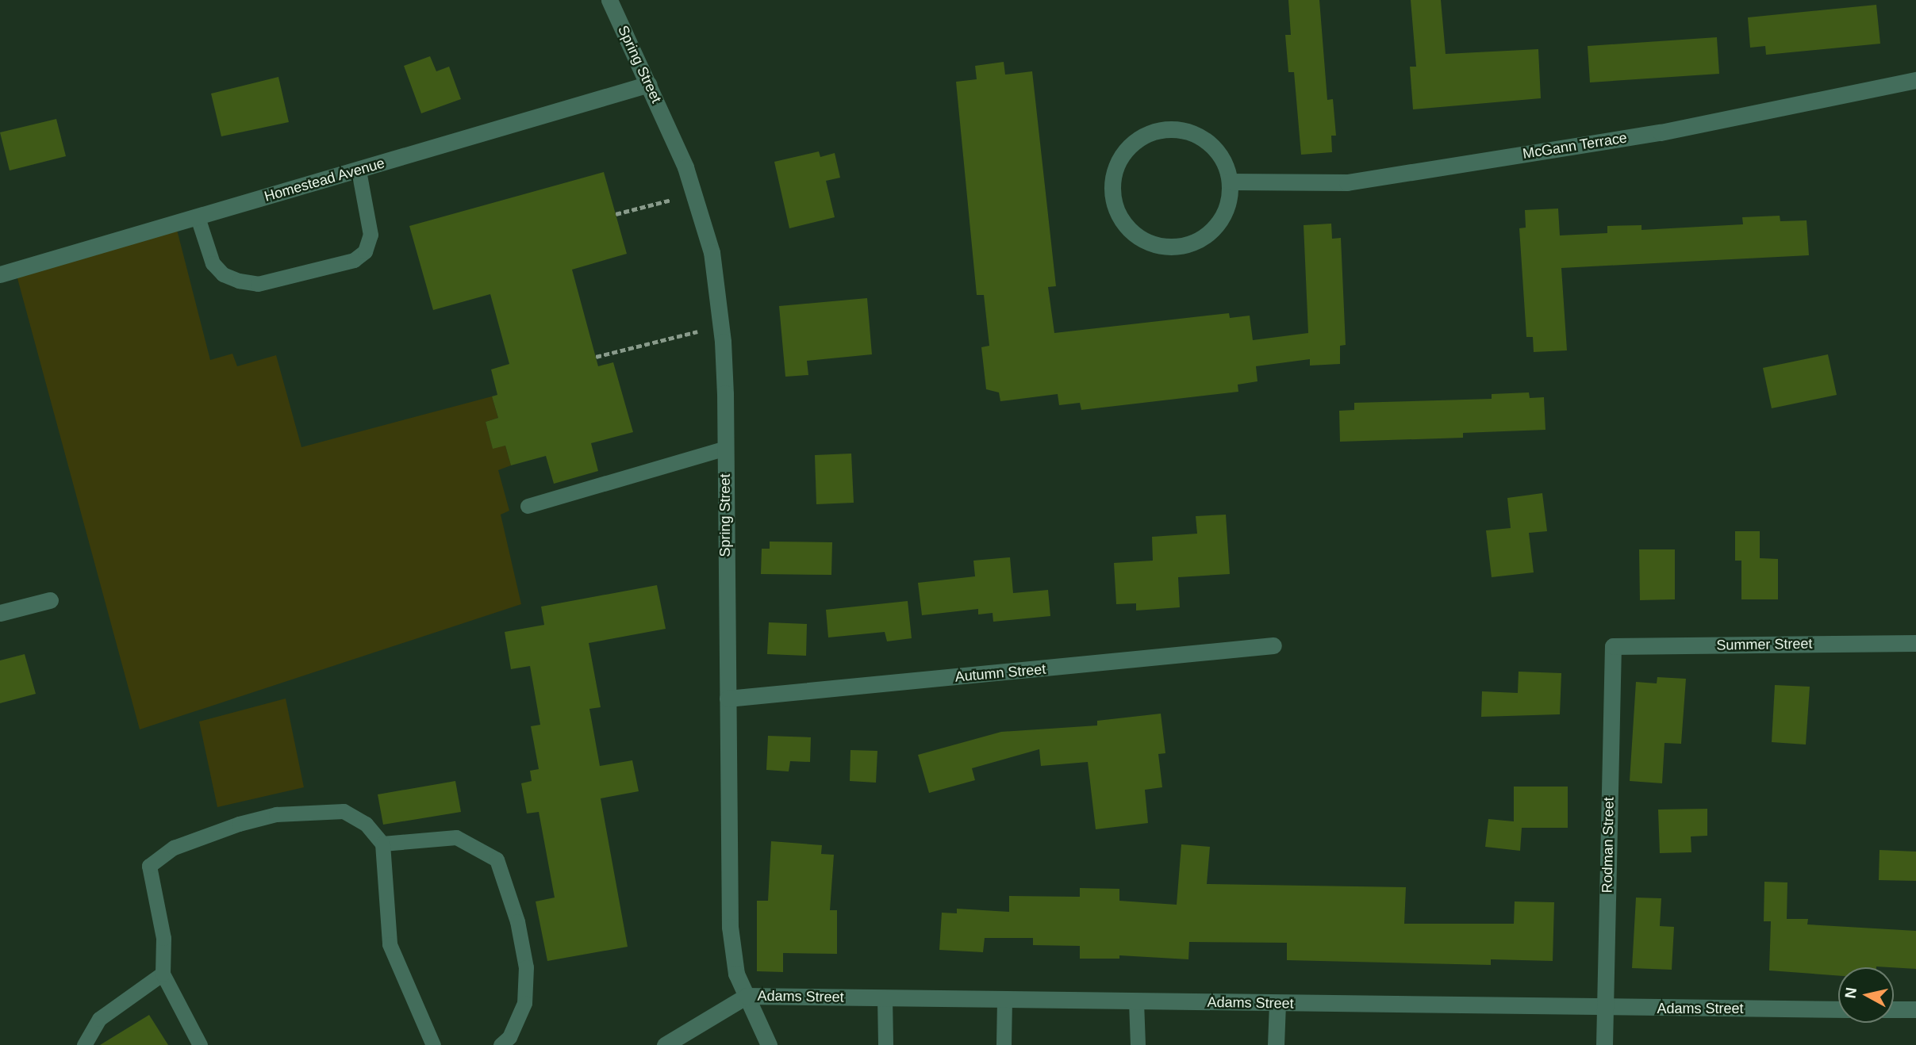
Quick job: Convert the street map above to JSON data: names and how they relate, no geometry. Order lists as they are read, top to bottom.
{
  "streets": {
    "street": [
      "Spring Street",
      "McGann Terrace",
      "Homestead Avenue",
      "Summer Street",
      "Autumn Street",
      "Rodman Street",
      "Adams Street"
    ]
  },
  "crossings": [
    ["Spring Street", "Homestead Avenue"],
    ["Spring Street", "Autumn Street"],
    ["Spring Street", "Adams Street"],
    ["Summer Street", "Rodman Street"],
    ["Rodman Street", "Adams Street"]
  ],
  "north": "left"
}
